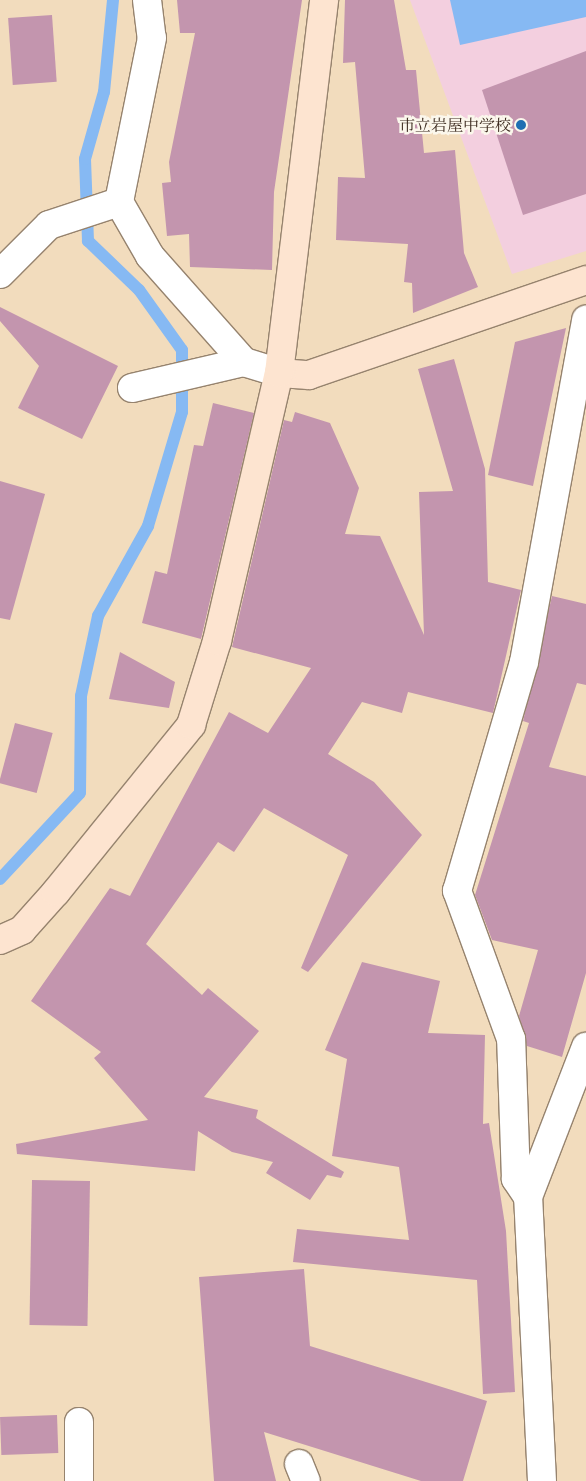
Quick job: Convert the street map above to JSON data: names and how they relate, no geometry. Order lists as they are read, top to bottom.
{
  "places": ["市立岩屋中学校"]
}
